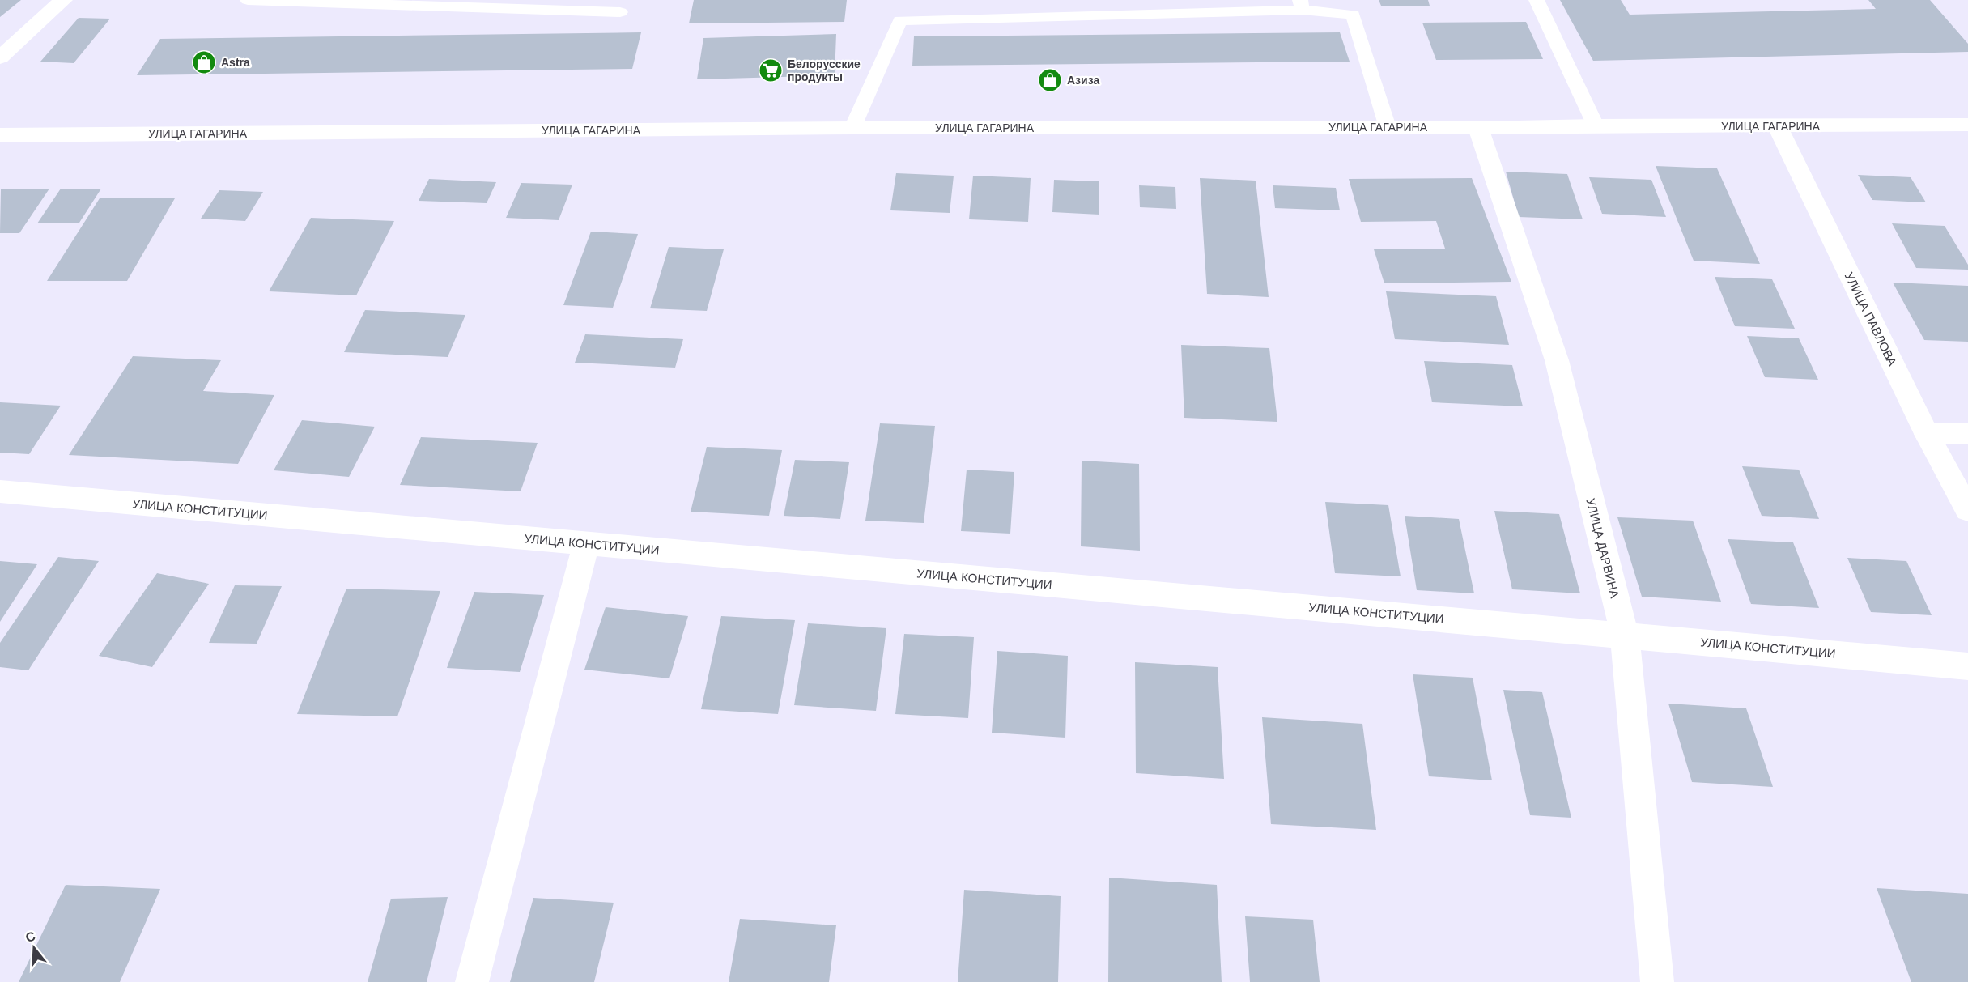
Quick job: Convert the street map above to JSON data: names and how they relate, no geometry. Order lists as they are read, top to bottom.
{
  "streets": {
    "street": [
      "УЛИЦА ГАГАРИНА",
      "УЛИЦА ПАВЛОВА",
      "УЛИЦА КОНСТИТУЦИИ",
      "УЛИЦА ДАРВИНА"
    ]
  },
  "crossings": [
    ["УЛИЦА ГАГАРИНА", "УЛИЦА ПАВЛОВА"],
    ["УЛИЦА ГАГАРИНА", "УЛИЦА ДАРВИНА"],
    ["УЛИЦА КОНСТИТУЦИИ", "УЛИЦА ДАРВИНА"]
  ],
  "places": {
    "shop": ["Astra", "Азиза"],
    "supermarket": ["Белорусские продукты"]
  },
  "north": "top"
}
